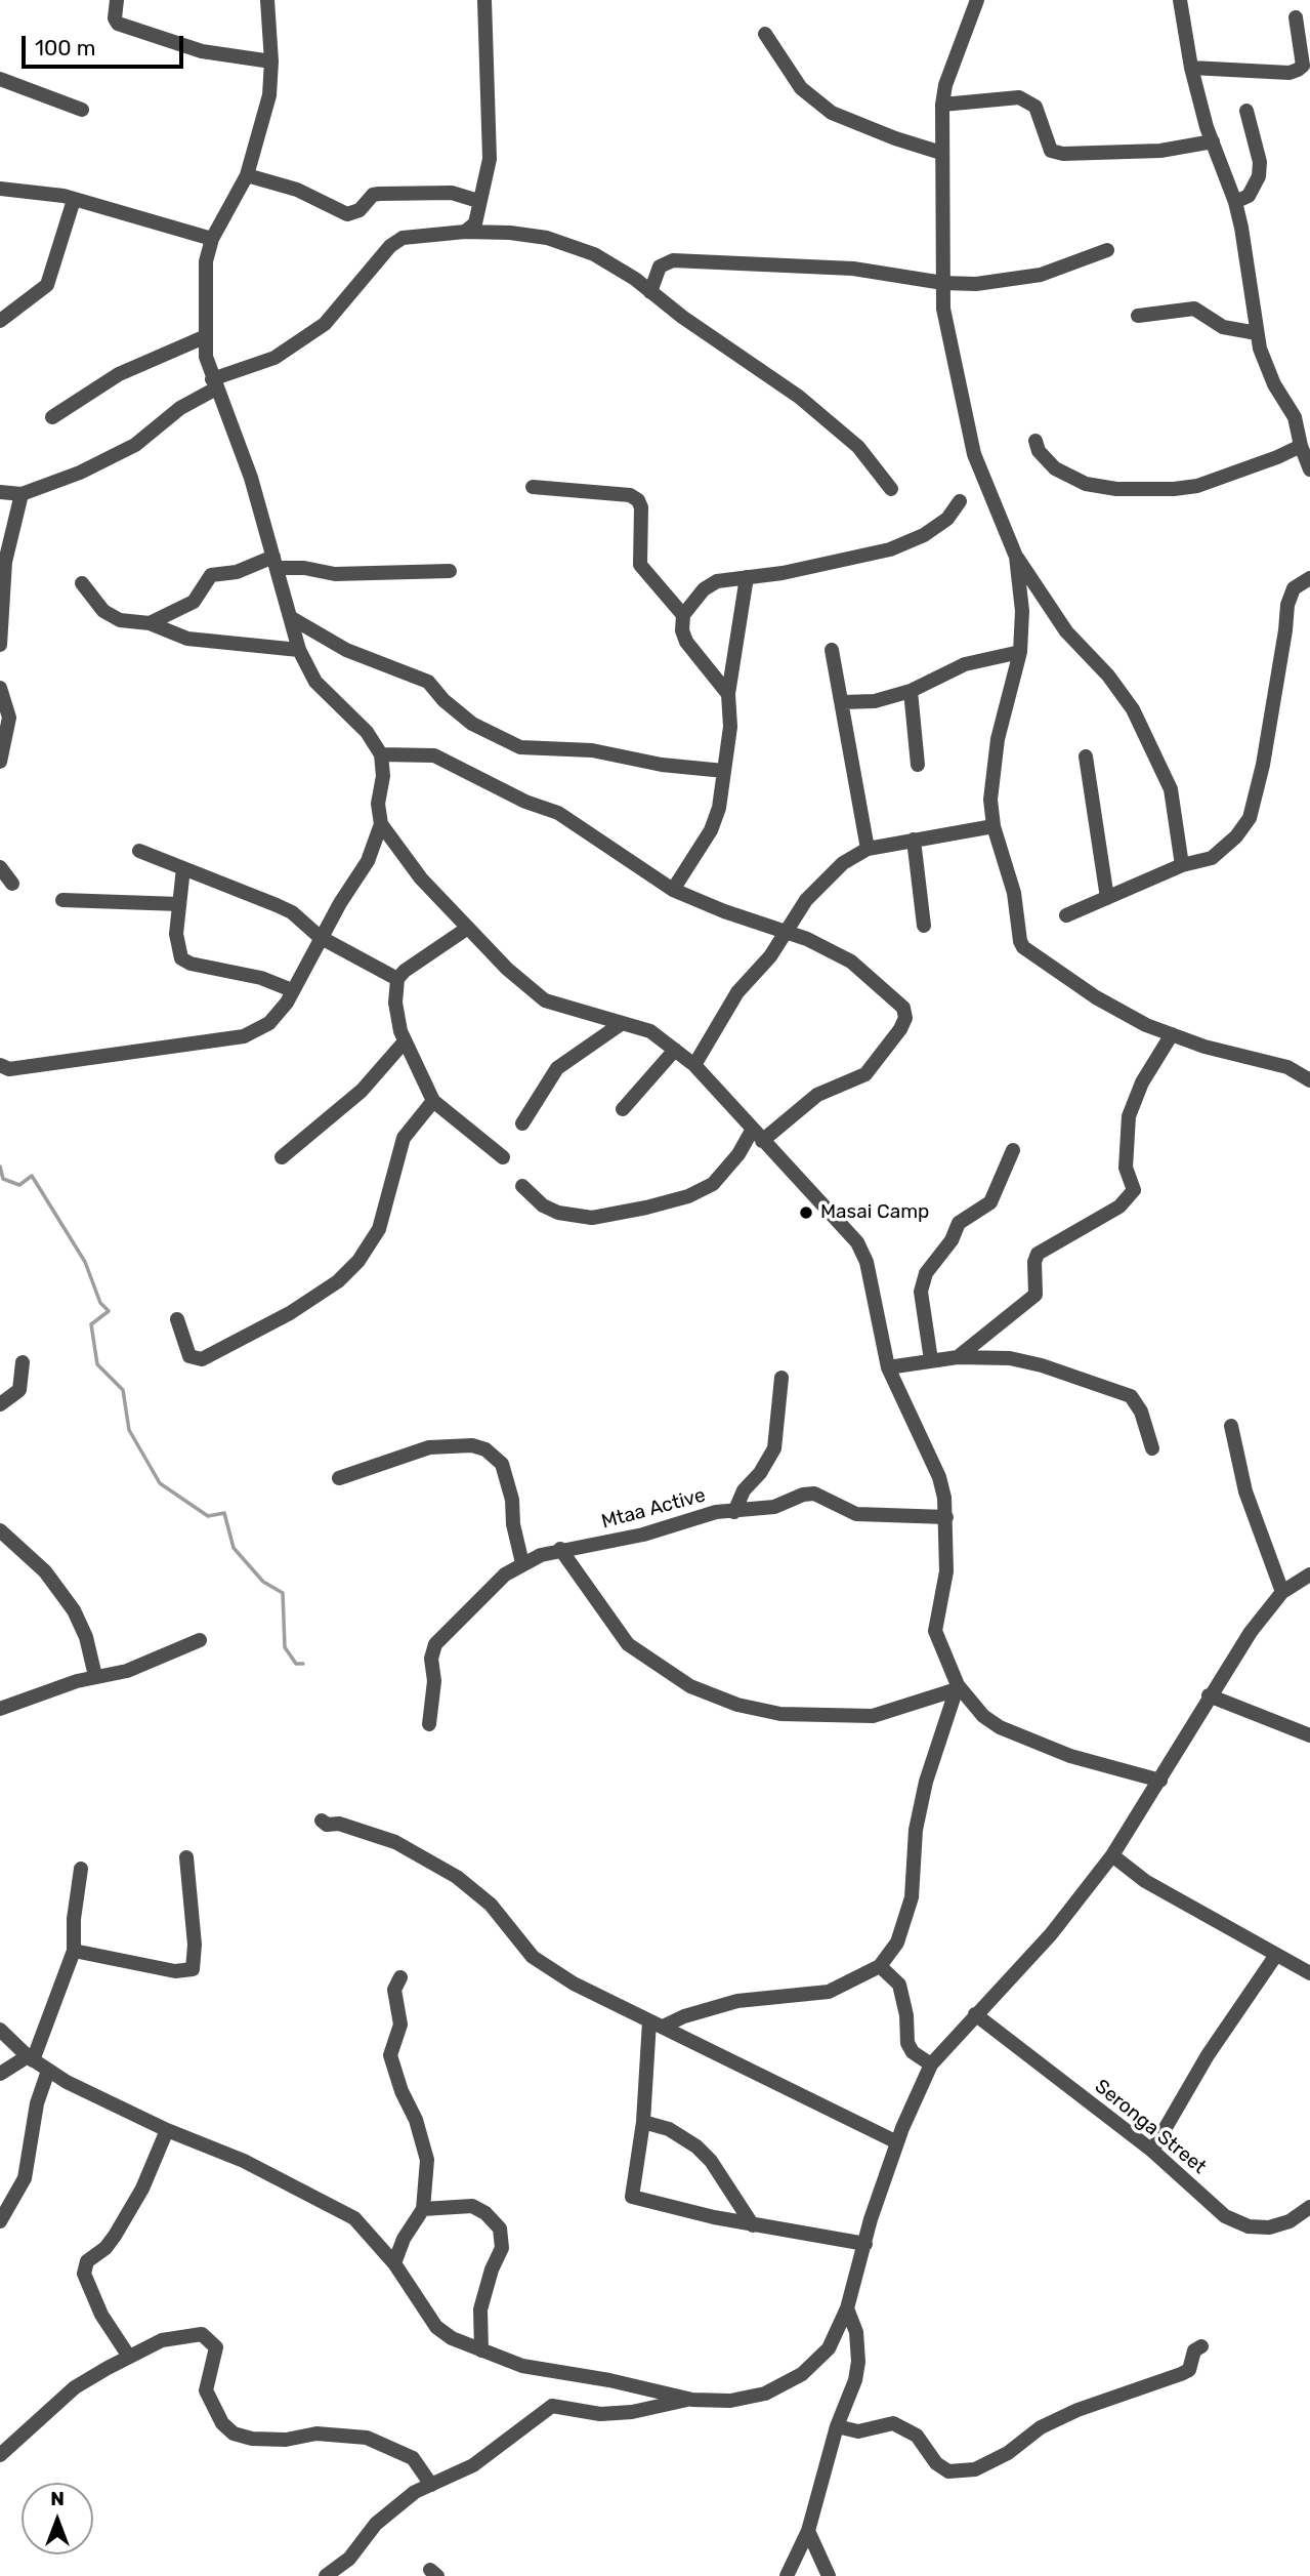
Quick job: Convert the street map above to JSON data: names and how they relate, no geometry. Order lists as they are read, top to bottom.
{
  "streets": {
    "street": ["Mtaa Active", "Seronga Street"]
  },
  "places": ["Masai Camp"],
  "scale_bar": "100 m",
  "north": "top"
}
